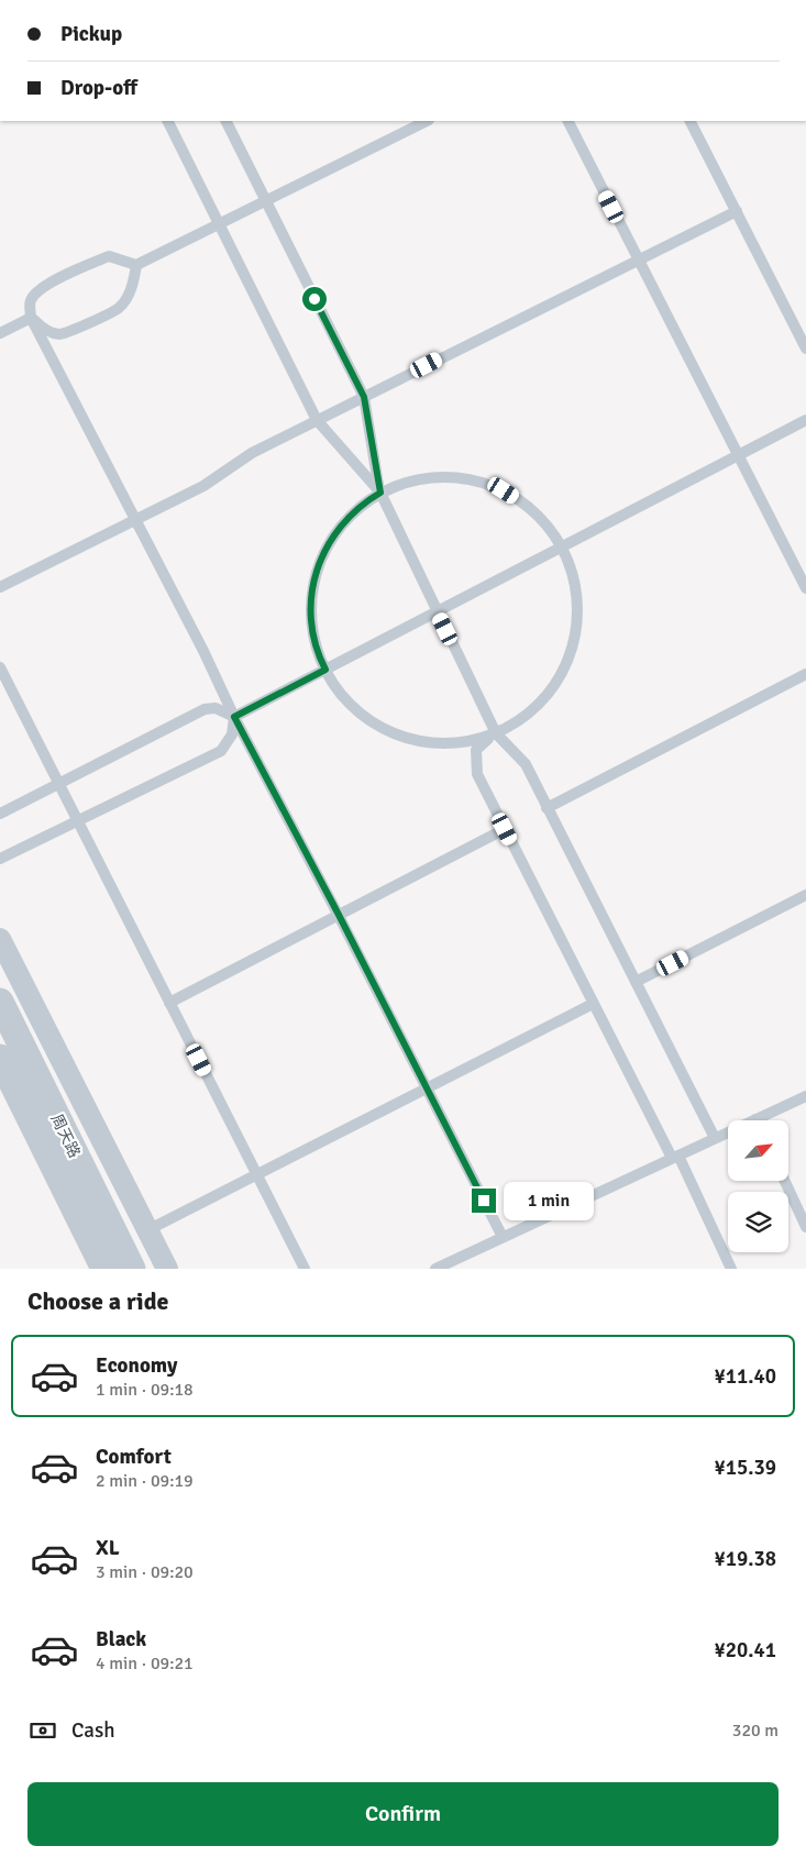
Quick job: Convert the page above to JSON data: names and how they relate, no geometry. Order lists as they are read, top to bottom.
{
  "streets": {
    "street": ["周天路"]
  },
  "north": "top right",
  "page": {
    "banner": ["Pickup", "Drop-off"],
    "bubble": "1 min",
    "heading": "Choose a ride",
    "list": [
      {
        "name": "Economy",
        "note": "1 min · 09:18",
        "value": "¥11.40"
      },
      {
        "name": "Comfort",
        "note": "2 min · 09:19",
        "value": "¥15.39"
      },
      {
        "name": "XL",
        "note": "3 min · 09:20",
        "value": "¥19.38"
      },
      {
        "name": "Black",
        "note": "4 min · 09:21",
        "value": "¥20.41"
      }
    ],
    "pay": ["Cash", "320 m"],
    "buttons": "Confirm"
  }
}
